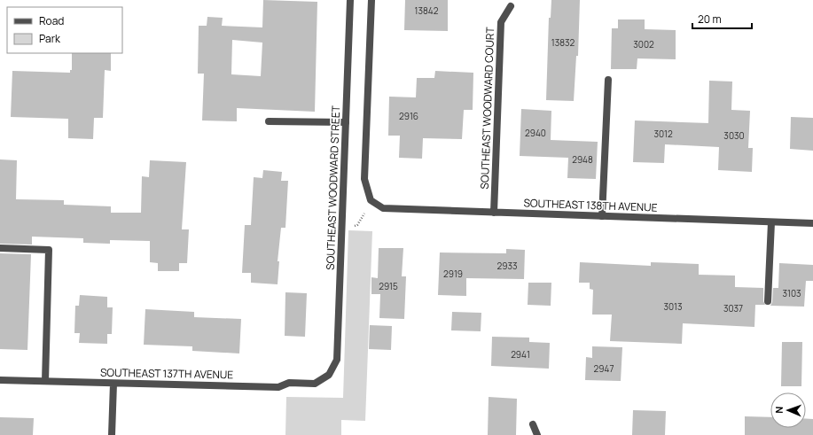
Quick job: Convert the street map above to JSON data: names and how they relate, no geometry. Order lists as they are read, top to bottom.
{
  "streets": {
    "street": [
      "SOUTHEAST WOODWARD COURT",
      "SOUTHEAST WOODWARD STREET",
      "SOUTHEAST 138TH AVENUE",
      "SOUTHEAST 137TH AVENUE"
    ]
  },
  "crossings": [
    ["SOUTHEAST WOODWARD COURT", "SOUTHEAST 138TH AVENUE"],
    ["SOUTHEAST WOODWARD STREET", "SOUTHEAST 137TH AVENUE"]
  ],
  "house_numbers": [
    "13842",
    "13832",
    "3002",
    "2916",
    "2940",
    "3012",
    "3030",
    "2948",
    "2933",
    "2919",
    "2915",
    "3103",
    "3013",
    "3037",
    "2941",
    "2947"
  ],
  "legend": ["Road", "Park"],
  "scale_bar": "20 m",
  "north": "left"
}
